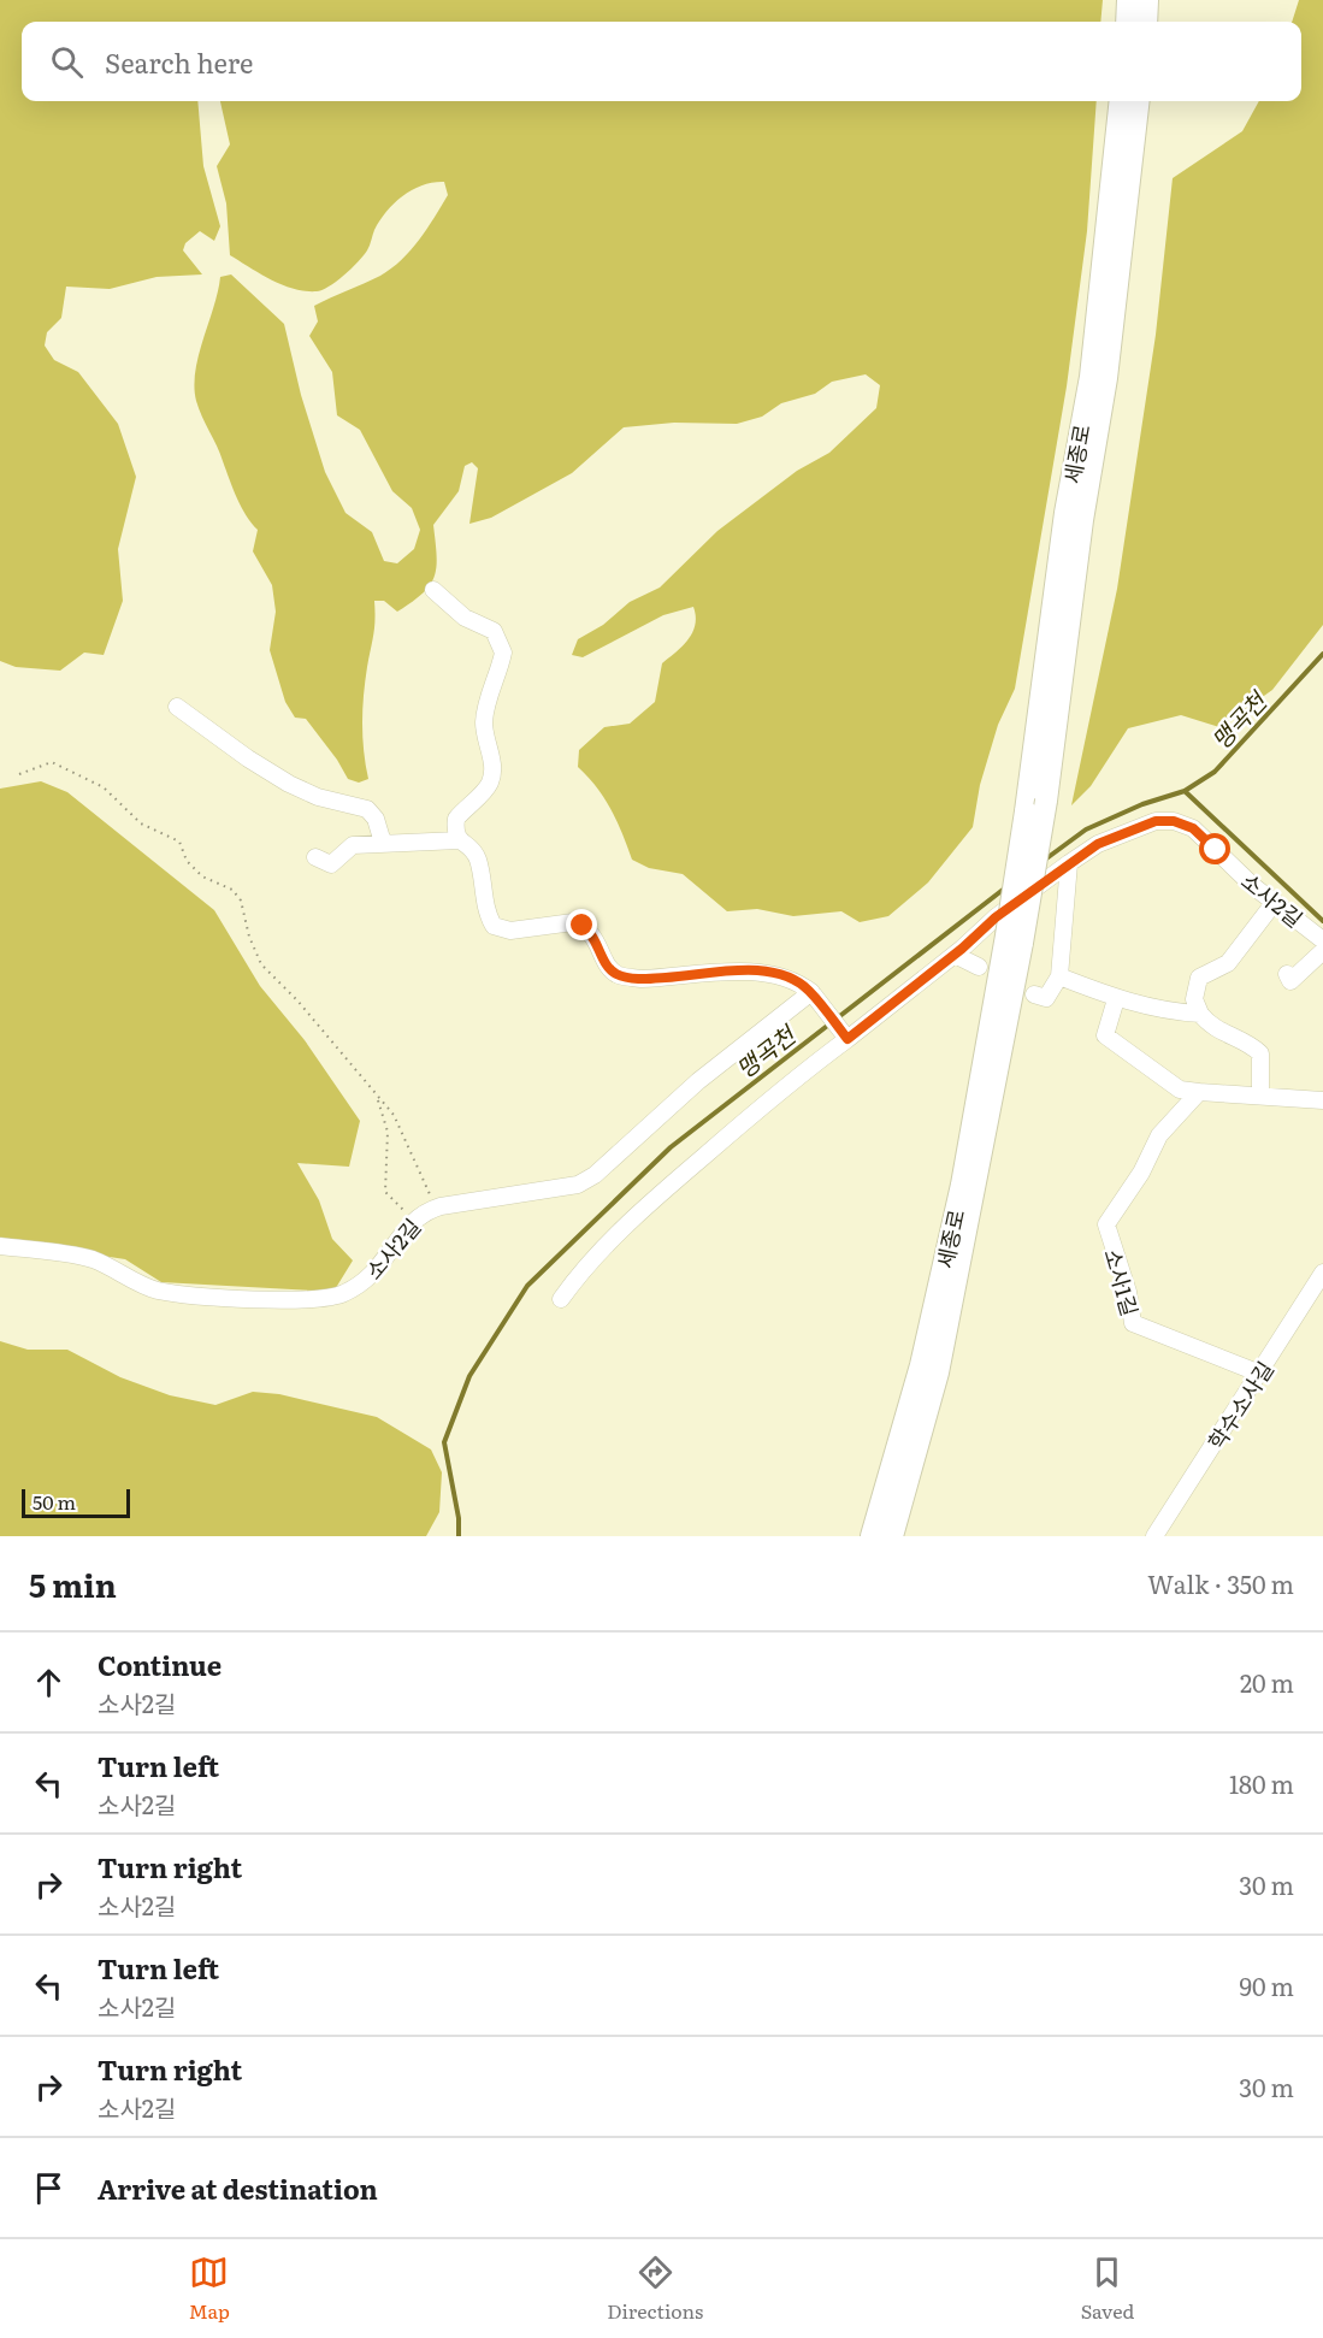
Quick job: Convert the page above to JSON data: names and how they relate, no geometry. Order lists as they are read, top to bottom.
{
  "streets": {
    "main road": ["세종로"],
    "street": ["소사2길", "소사1길", "학수소사길"]
  },
  "crossings": [
    ["소사1길", "학수소사길"]
  ],
  "water": ["맹곡천"],
  "scale_bar": "50 m",
  "page": {
    "search": "Search here",
    "scale": "50 m",
    "heading": ["5 min", "Walk · 350 m"],
    "list": [
      ["Continue", "소사2길", "20 m"],
      ["Turn left", "소사2길", "180 m"],
      ["Turn right", "소사2길", "30 m"],
      ["Turn left", "소사2길", "90 m"],
      ["Turn right", "소사2길", "30 m"],
      "Arrive at destination"
    ],
    "nav": ["Map", "Directions", "Saved"]
  }
}
